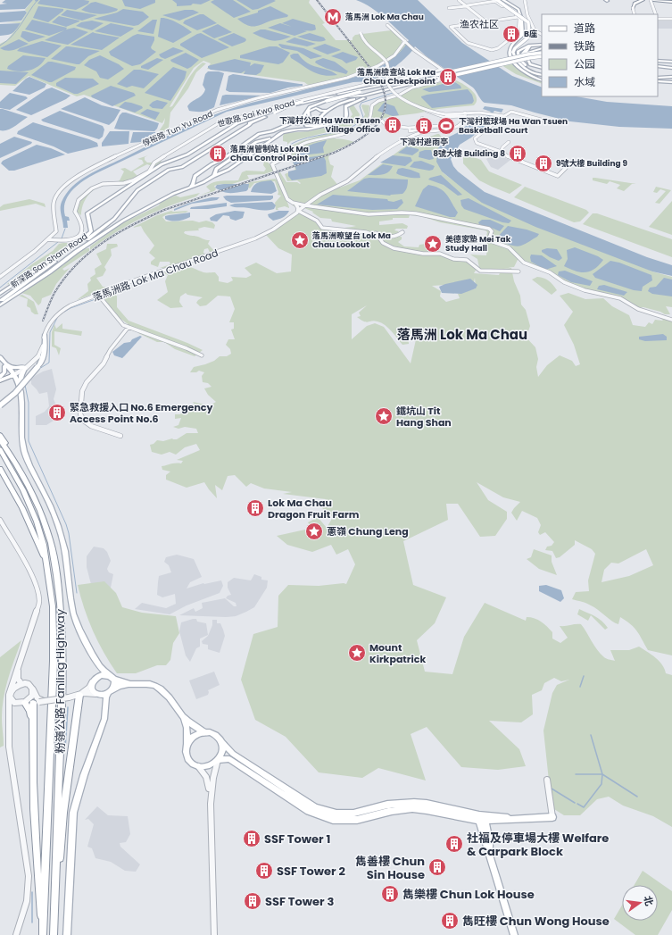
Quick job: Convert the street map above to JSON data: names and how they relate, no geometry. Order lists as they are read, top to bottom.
{
  "streets": {
    "highway": ["粉嶺公路 Fanling Highway"],
    "main road": ["新深路 San Sham Road"],
    "street": ["世歌路 Sai Kwo Road", "惇裕路 Tun Yu Road", "落馬洲路 Lok Ma Chau Road"]
  },
  "crossings": [
    ["世歌路 Sai Kwo Road", "惇裕路 Tun Yu Road"]
  ],
  "districts": ["渔农社区", "落馬洲 Lok Ma Chau"],
  "places": {
    "metro station": ["落馬洲 Lok Ma Chau"],
    "building": [
      "B座",
      "落馬洲檢查站 Lok Ma Chau Checkpoint",
      "下灣村公所 Ha Wan Tsuen Village Office",
      "下灣村避雨亭",
      "落馬洲管制站 Lok Ma Chau Control Point",
      "8號大樓 Building 8",
      "9號大樓 Building 9",
      "緊急救援入口 No.6 Emergency Access Point No.6",
      "Lok Ma Chau Dragon Fruit Farm",
      "SSF Tower 1",
      "社福及停車場大樓 Welfare & Carpark Block",
      "雋善樓 Chun Sin House",
      "SSF Tower 2",
      "雋樂樓 Chun Lok House",
      "SSF Tower 3",
      "雋旺樓 Chun Wong House"
    ],
    "sports": ["下灣村籃球場 Ha Wan Tsuen Basketball Court"],
    "place": [
      "落馬洲暸望台 Lok Ma Chau Lookout",
      "美德家塾 Mei Tak Study Hall",
      "鐵坑山 Tit Hang Shan",
      "蔥嶺 Chung Leng",
      "Mount Kirkpatrick"
    ]
  },
  "legend": [
    "道路",
    "铁路",
    "公园",
    "水域"
  ],
  "north": "right"
}
